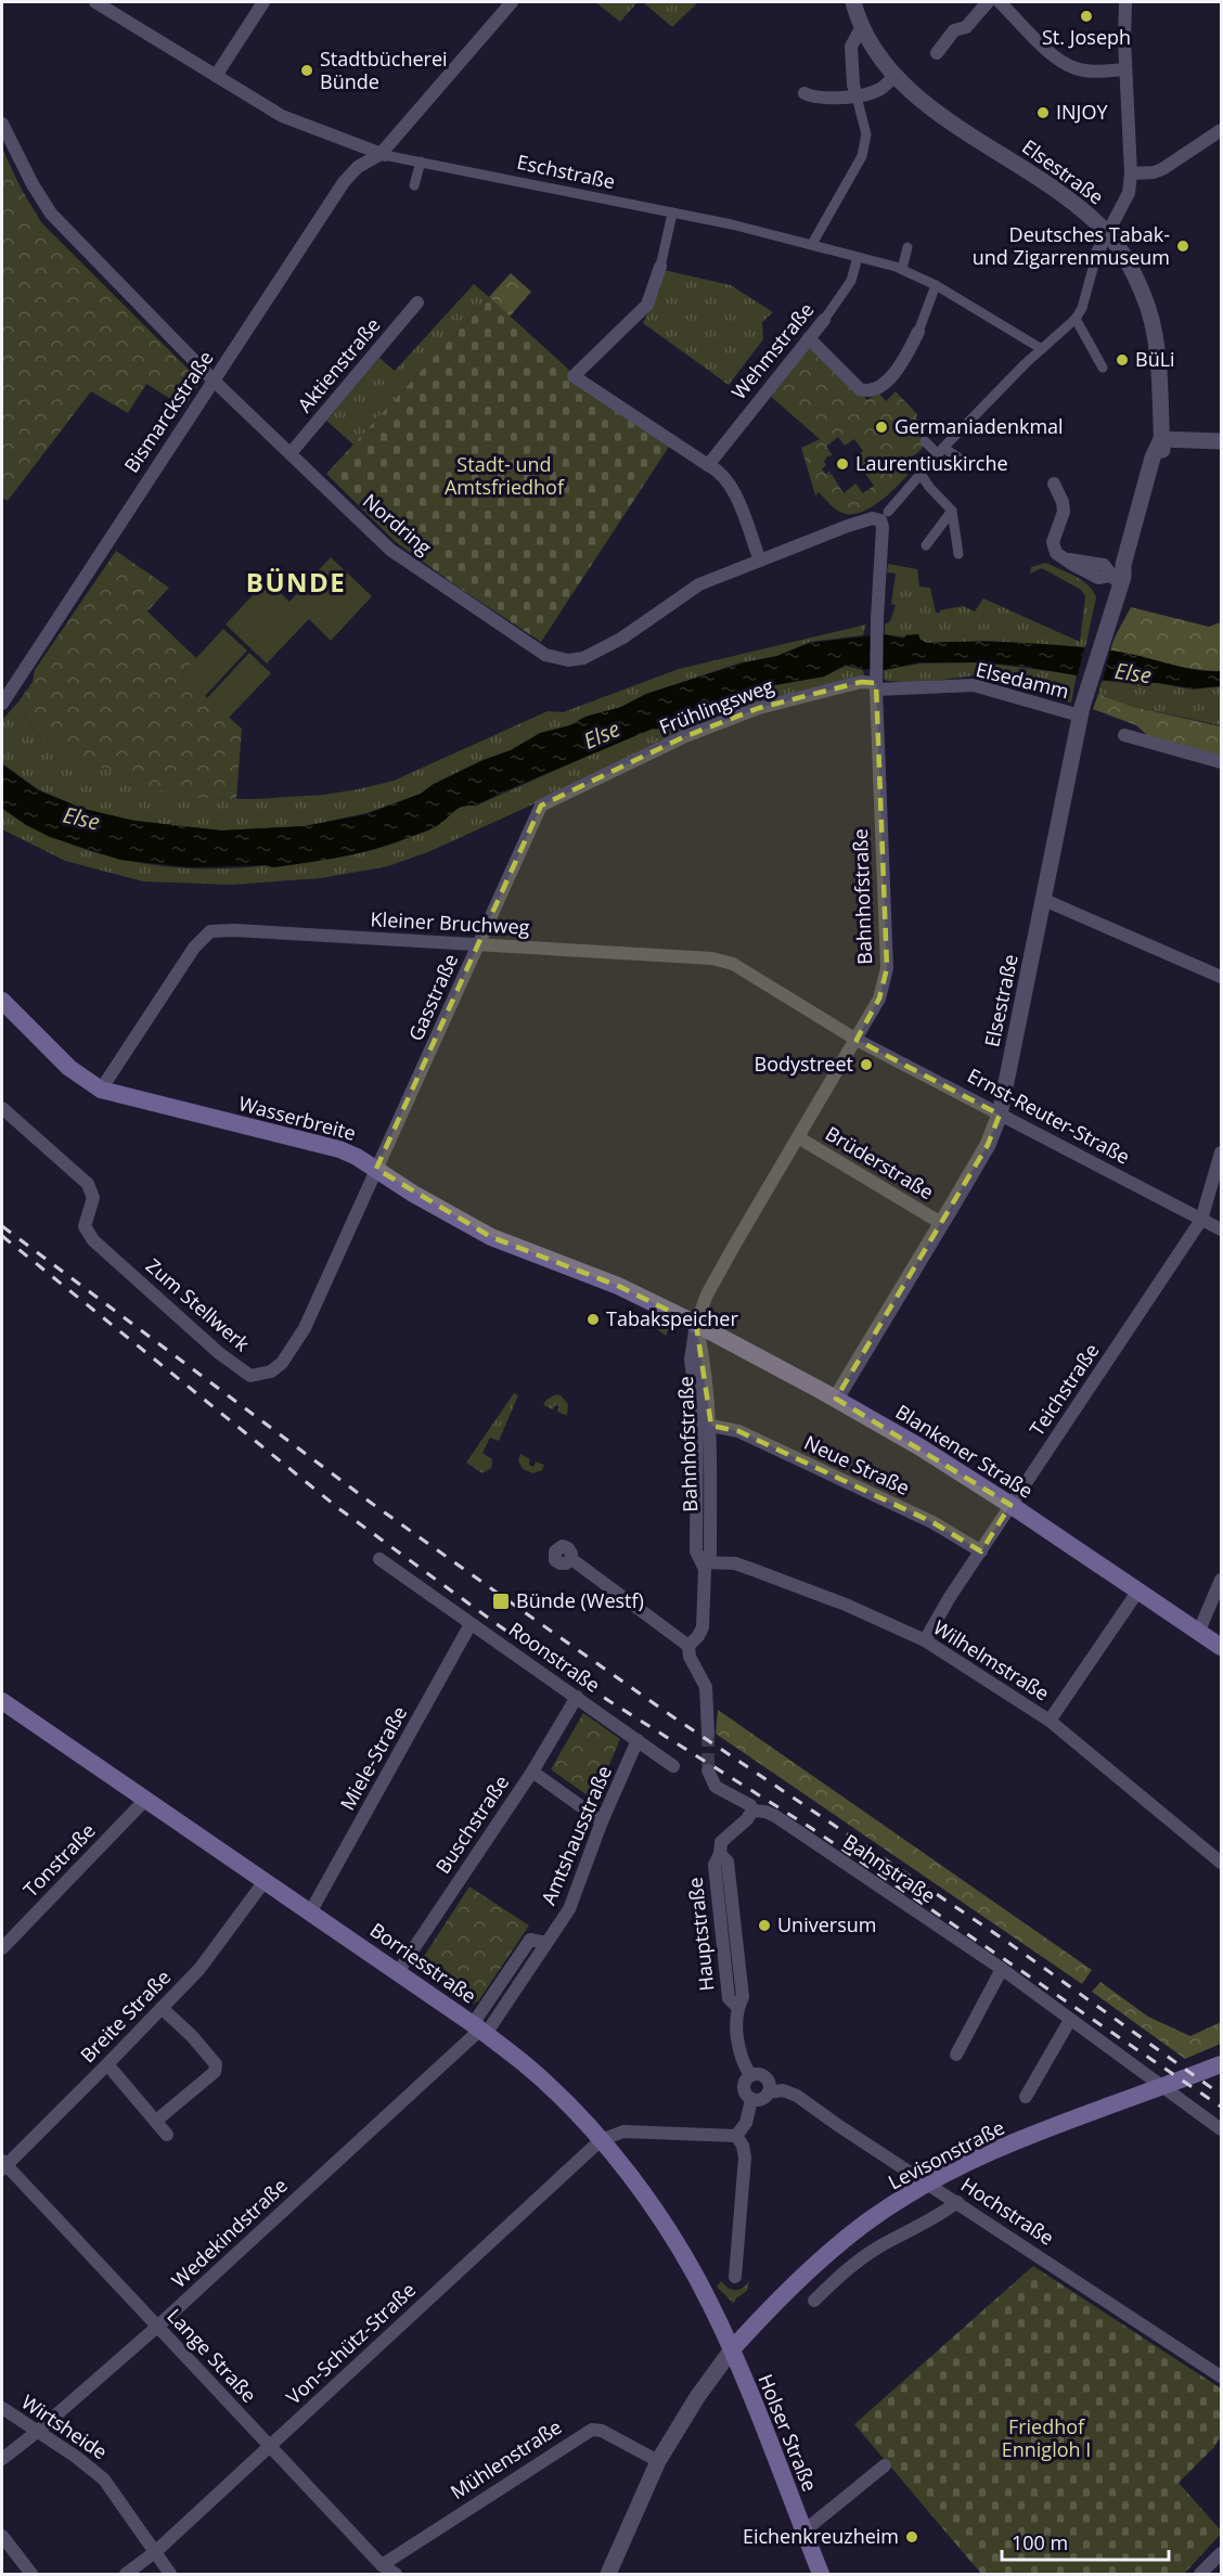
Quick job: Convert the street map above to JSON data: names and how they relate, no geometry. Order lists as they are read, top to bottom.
{
  "streets": {
    "main road": [
      "Wasserbreite",
      "Blankener Straße",
      "Borriesstraße",
      "Levisonstraße",
      "Holser Straße"
    ],
    "street": [
      "Eschstraße",
      "Elsestraße",
      "Wehmstraße",
      "Aktienstraße",
      "Bismarckstraße",
      "Nordring",
      "Elsedamm",
      "Frühlingsweg",
      "Bahnhofstraße",
      "Kleiner Bruchweg",
      "Gasstraße",
      "Ernst-Reuter-Straße",
      "Brüderstraße",
      "Zum Stellwerk",
      "Teichstraße",
      "Neue Straße",
      "Roonstraße",
      "Wilhelmstraße",
      "Miele-Straße",
      "Buschstraße",
      "Amtshausstraße",
      "Tonstraße",
      "Bahnstraße",
      "Hauptstraße",
      "Breite Straße",
      "Hochstraße",
      "Wedekindstraße",
      "Von-Schütz-Straße",
      "Lange Straße",
      "Wirtsheide",
      "Mühlenstraße"
    ]
  },
  "crossings": [
    ["Eschstraße", "Wehmstraße"],
    ["Eschstraße", "Bismarckstraße"],
    ["Elsestraße", "Elsedamm"],
    ["Elsestraße", "Ernst-Reuter-Straße"],
    ["Elsestraße", "Brüderstraße"],
    ["Elsestraße", "Blankener Straße"],
    ["Aktienstraße", "Nordring"],
    ["Bismarckstraße", "Nordring"],
    ["Nordring", "Bahnhofstraße"],
    ["Elsedamm", "Frühlingsweg"],
    ["Elsedamm", "Bahnhofstraße"],
    ["Frühlingsweg", "Bahnhofstraße"],
    ["Frühlingsweg", "Gasstraße"],
    ["Bahnhofstraße", "Kleiner Bruchweg"],
    ["Bahnhofstraße", "Ernst-Reuter-Straße"],
    ["Bahnhofstraße", "Wasserbreite"],
    ["Bahnhofstraße", "Brüderstraße"],
    ["Bahnhofstraße", "Blankener Straße"],
    ["Bahnhofstraße", "Neue Straße"],
    ["Bahnhofstraße", "Wilhelmstraße"],
    ["Kleiner Bruchweg", "Gasstraße"],
    ["Kleiner Bruchweg", "Ernst-Reuter-Straße"],
    ["Kleiner Bruchweg", "Wasserbreite"],
    ["Gasstraße", "Wasserbreite"],
    ["Gasstraße", "Zum Stellwerk"],
    ["Ernst-Reuter-Straße", "Teichstraße"],
    ["Wasserbreite", "Zum Stellwerk"],
    ["Wasserbreite", "Blankener Straße"],
    ["Teichstraße", "Blankener Straße"],
    ["Teichstraße", "Neue Straße"],
    ["Teichstraße", "Wilhelmstraße"],
    ["Roonstraße", "Miele-Straße"],
    ["Roonstraße", "Buschstraße"],
    ["Roonstraße", "Amtshausstraße"],
    ["Miele-Straße", "Borriesstraße"],
    ["Buschstraße", "Borriesstraße"],
    ["Amtshausstraße", "Borriesstraße"],
    ["Amtshausstraße", "Wedekindstraße"],
    ["Tonstraße", "Borriesstraße"],
    ["Bahnstraße", "Hauptstraße"],
    ["Hauptstraße", "Hochstraße"],
    ["Borriesstraße", "Breite Straße"],
    ["Borriesstraße", "Levisonstraße"],
    ["Borriesstraße", "Wedekindstraße"],
    ["Borriesstraße", "Von-Schütz-Straße"],
    ["Borriesstraße", "Holser Straße"],
    ["Breite Straße", "Lange Straße"],
    ["Levisonstraße", "Holser Straße"],
    ["Wedekindstraße", "Lange Straße"],
    ["Wedekindstraße", "Wirtsheide"],
    ["Von-Schütz-Straße", "Lange Straße"],
    ["Von-Schütz-Straße", "Wirtsheide"],
    ["Lange Straße", "Mühlenstraße"]
  ],
  "districts": ["BÜNDE"],
  "water": ["Else"],
  "parks": ["Stadt- und Amtsfriedhof", "Friedhof Ennigloh I"],
  "places": {
    "other": [
      "St. Joseph",
      "Stadtbücherei Bünde",
      "INJOY",
      "Deutsches Tabak- und Zigarrenmuseum",
      "BüLi",
      "Germaniadenkmal",
      "Laurentiuskirche",
      "Bodystreet",
      "Tabakspeicher",
      "Universum",
      "Eichenkreuzheim"
    ],
    "transit": ["Bünde (Westf)"]
  },
  "scale_bar": "100 m"
}
